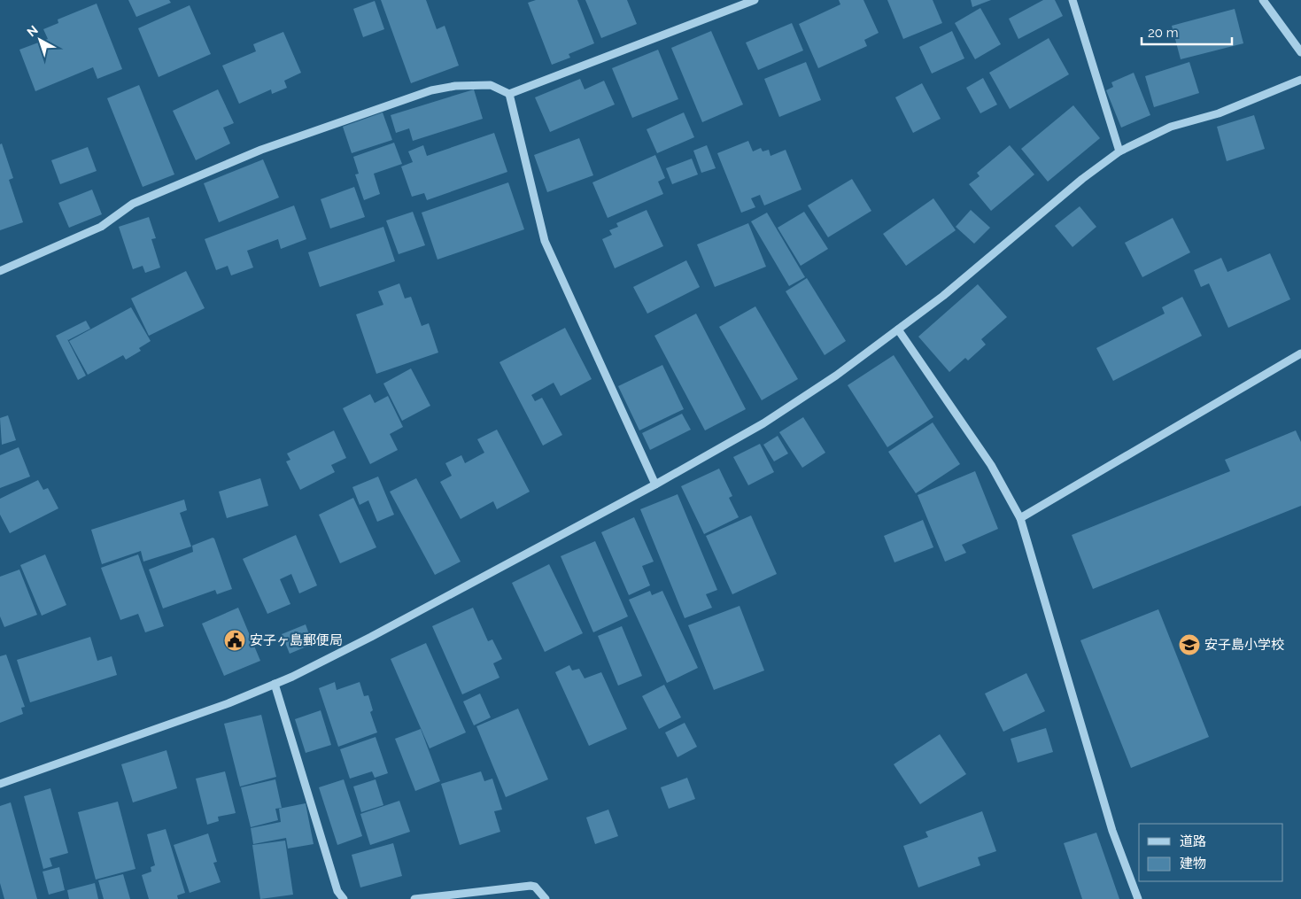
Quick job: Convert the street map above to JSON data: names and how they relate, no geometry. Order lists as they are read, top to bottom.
{
  "places": {
    "public building": ["安子ヶ島郵便局"],
    "school or university": ["安子島小学校"]
  },
  "legend": ["道路", "建物"],
  "scale_bar": "20 m",
  "north": "top left"
}
